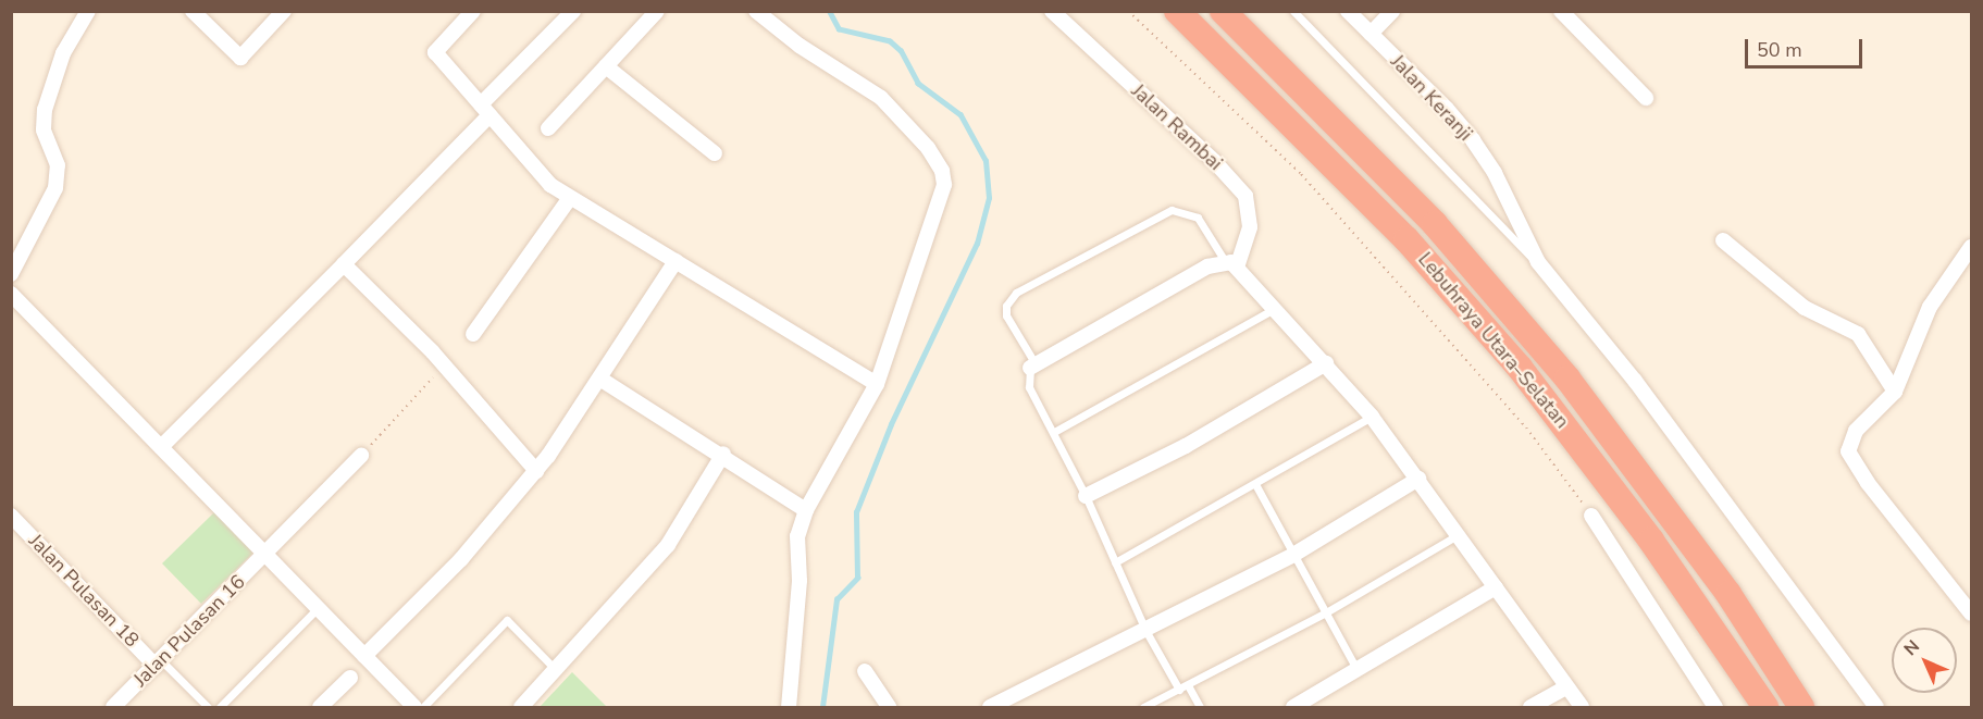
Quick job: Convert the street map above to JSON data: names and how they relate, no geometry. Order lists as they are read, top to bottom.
{
  "streets": {
    "highway": ["Lebuhraya Utara–Selatan"],
    "street": [
      "Jalan Keranji",
      "Jalan Rambai",
      "Jalan Pulasan 18",
      "Jalan Pulasan 16"
    ]
  },
  "crossings": [
    ["Jalan Pulasan 18", "Jalan Pulasan 16"]
  ],
  "scale_bar": "50 m",
  "north": "top left"
}
